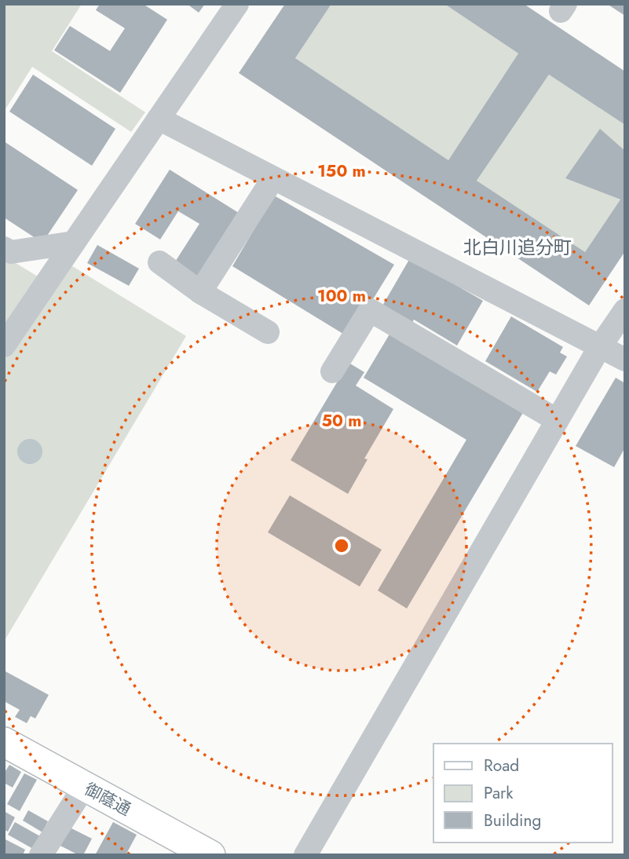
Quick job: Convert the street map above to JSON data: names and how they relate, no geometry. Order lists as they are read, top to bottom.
{
  "streets": {
    "main road": ["御蔭通"]
  },
  "districts": ["北白川追分町"],
  "legend": ["Road", "Park", "Building"],
  "rings": ["150 m", "100 m", "50 m"]
}
